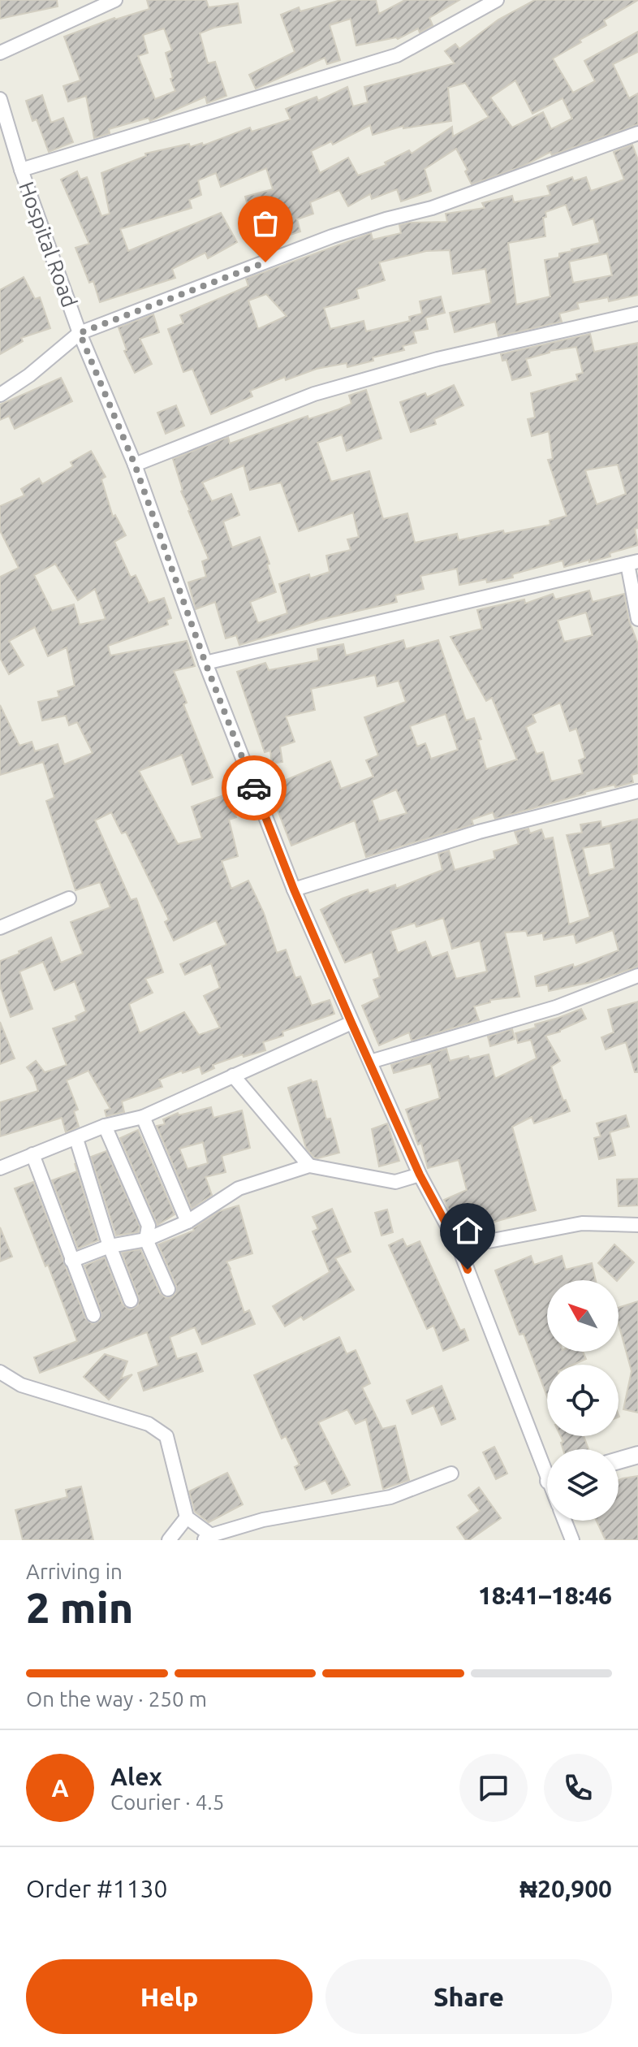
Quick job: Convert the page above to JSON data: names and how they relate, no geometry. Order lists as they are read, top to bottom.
{
  "streets": {
    "street": ["Hospital Road"]
  },
  "north": "top left",
  "page": {
    "heading": ["2 min", "Arriving in", "18:41–18:46"],
    "panel": [
      "Alex",
      "Courier · 4.5",
      "Order #1130",
      "₦20,900"
    ],
    "bar": "On the way · 250 m",
    "round": "A",
    "buttons": ["Help", "Share"]
  }
}
